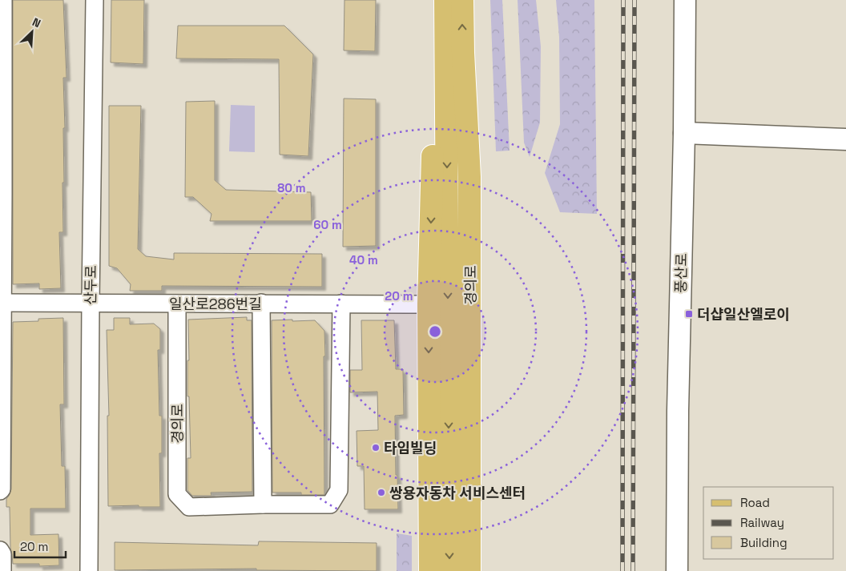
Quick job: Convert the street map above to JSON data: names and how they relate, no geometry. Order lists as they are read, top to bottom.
{
  "streets": {
    "main road": ["경의로"],
    "street": ["풍산로", "산두로", "일산로286번길"]
  },
  "crossings": [
    ["산두로", "일산로286번길"],
    ["경의로", "일산로286번길"]
  ],
  "places": {
    "transit": ["더샵일산엘로이"],
    "other": ["타임빌딩", "쌍용자동차 서비스센터"]
  },
  "legend": ["Road", "Railway", "Building"],
  "scale_bar": "20 m",
  "north": "top right",
  "rings": [
    "80 m",
    "60 m",
    "40 m",
    "20 m"
  ]
}
